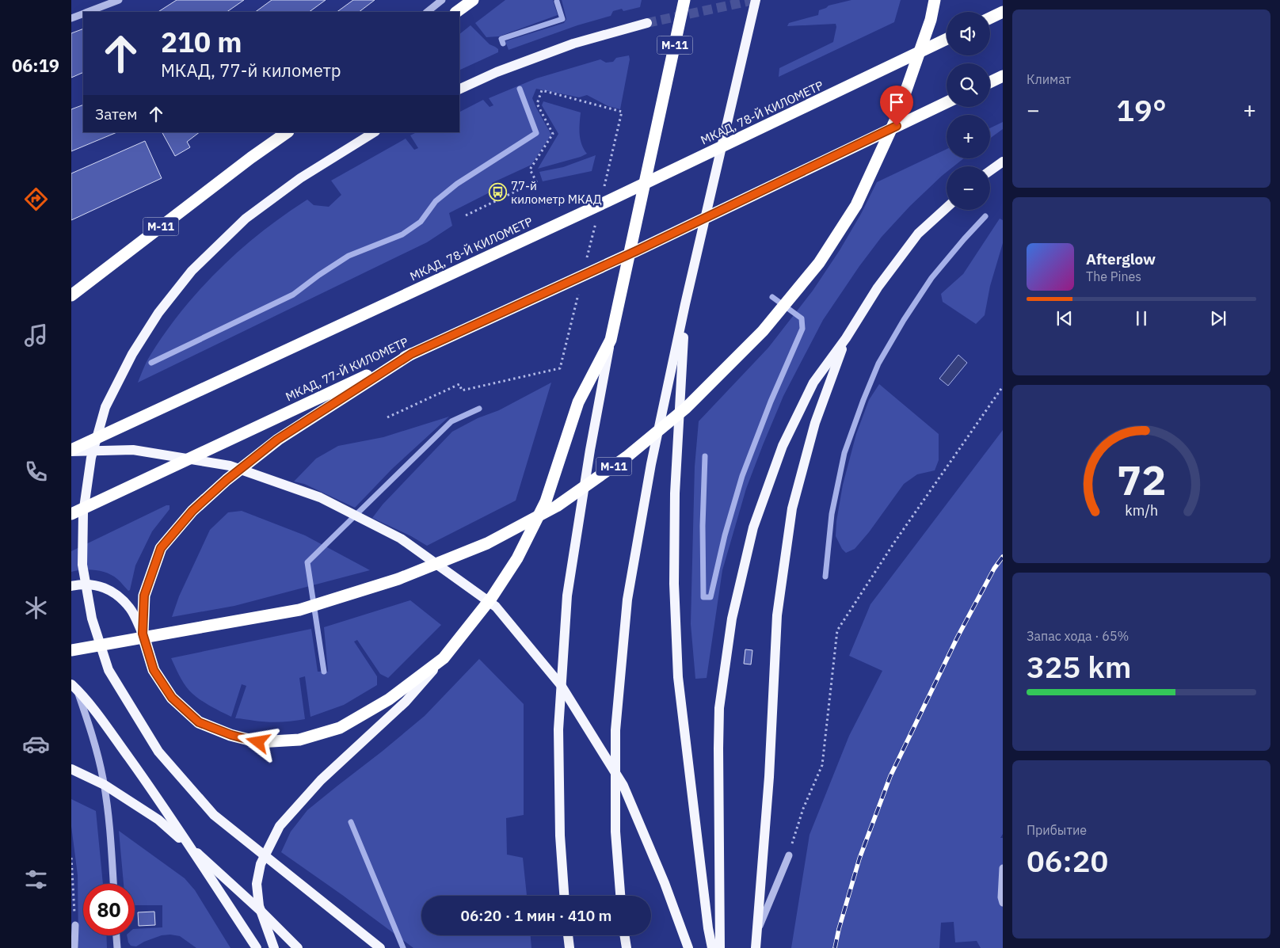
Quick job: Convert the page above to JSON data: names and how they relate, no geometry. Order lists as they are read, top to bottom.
{
  "streets": {
    "highway": ["М-11", "МКАД, 78-Й КИЛОМЕТР", "МКАД, 77-Й КИЛОМЕТР"]
  },
  "crossings": [
    ["М-11", "МКАД, 77-Й КИЛОМЕТР"]
  ],
  "places": {
    "bus stop": ["77-й километр МКАД"]
  },
  "page": {
    "tabs": "06:19",
    "tile": [
      "Климат",
      ["Запас хода · 65%", "325 km"],
      ["Прибытие", "06:20"]
    ],
    "map_buttons": ["+", "−"],
    "turn": ["210 m", "МКАД, 77-й километр"],
    "heat": ["−", "19°", "+"],
    "then": "Затем",
    "song": ["Afterglow", "The Pines"],
    "limit": "80",
    "trip": "06:20 · 1 мин · 410 m",
    "gauge": ["72", "km/h"]
  }
}
